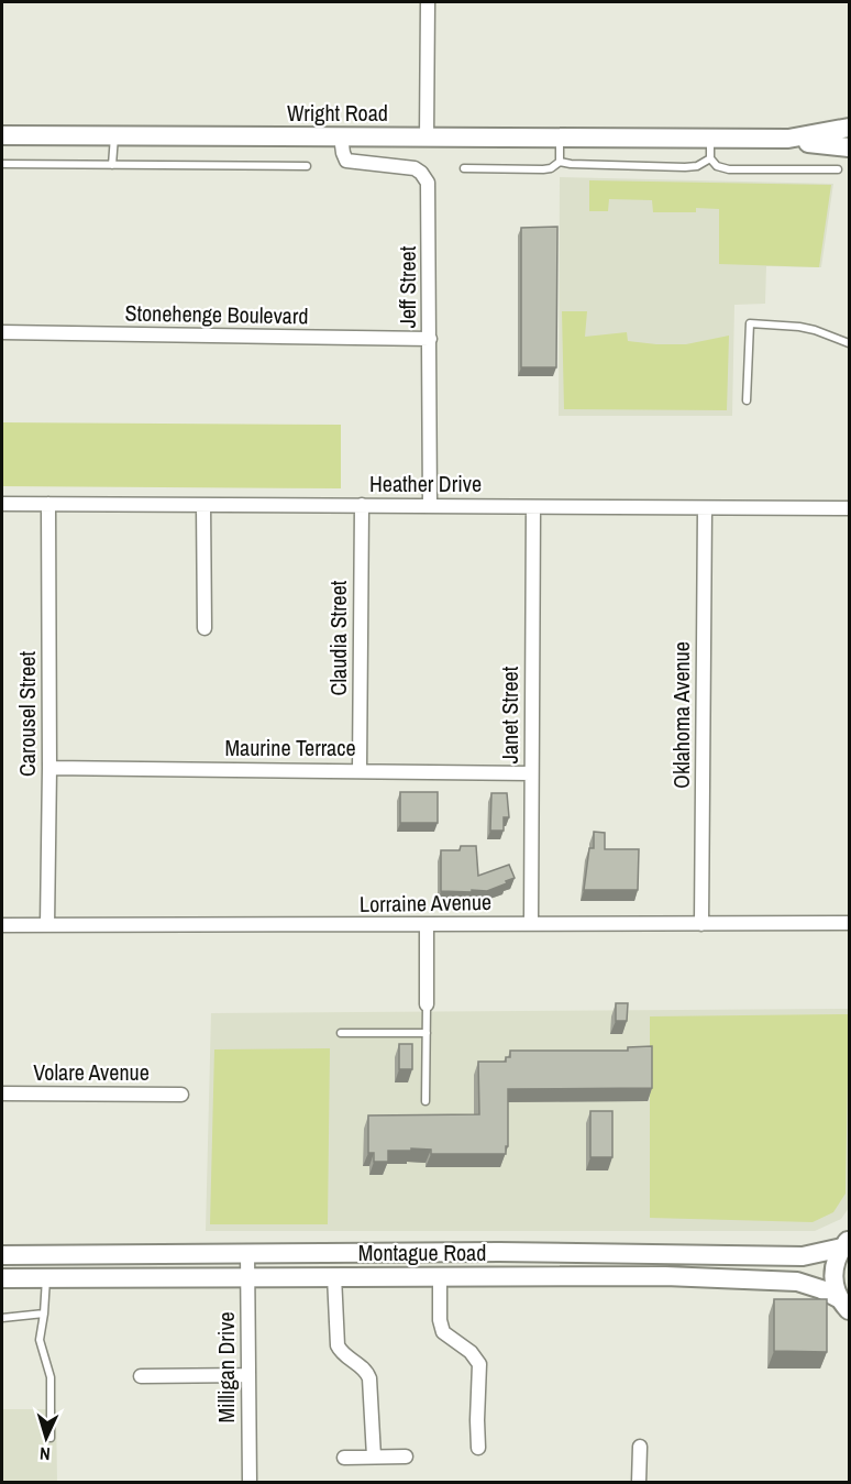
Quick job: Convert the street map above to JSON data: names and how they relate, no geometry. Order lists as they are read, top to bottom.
{
  "streets": {
    "main road": ["Wright Road", "Montague Road"],
    "street": [
      "Jeff Street",
      "Stonehenge Boulevard",
      "Heather Drive",
      "Claudia Street",
      "Carousel Street",
      "Janet Street",
      "Oklahoma Avenue",
      "Maurine Terrace",
      "Lorraine Avenue",
      "Volare Avenue",
      "Milligan Drive"
    ]
  },
  "crossings": [
    ["Wright Road", "Jeff Street"],
    ["Jeff Street", "Stonehenge Boulevard"],
    ["Jeff Street", "Heather Drive"],
    ["Heather Drive", "Claudia Street"],
    ["Heather Drive", "Carousel Street"],
    ["Heather Drive", "Janet Street"],
    ["Heather Drive", "Oklahoma Avenue"],
    ["Claudia Street", "Maurine Terrace"],
    ["Carousel Street", "Maurine Terrace"],
    ["Carousel Street", "Lorraine Avenue"],
    ["Janet Street", "Maurine Terrace"],
    ["Janet Street", "Lorraine Avenue"],
    ["Oklahoma Avenue", "Lorraine Avenue"],
    ["Montague Road", "Milligan Drive"]
  ],
  "north": "bottom"
}
